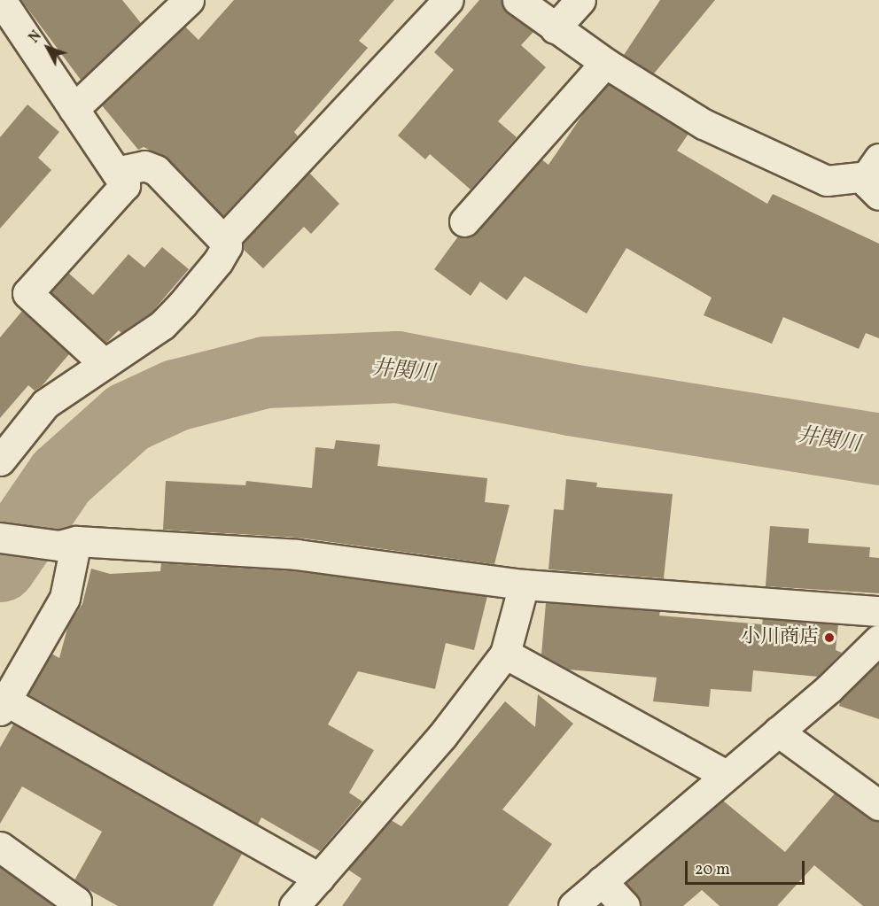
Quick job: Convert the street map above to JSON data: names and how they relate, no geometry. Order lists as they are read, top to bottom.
{
  "water": ["井関川"],
  "places": ["小川商店"],
  "scale_bar": "20 m",
  "north": "top left"
}
